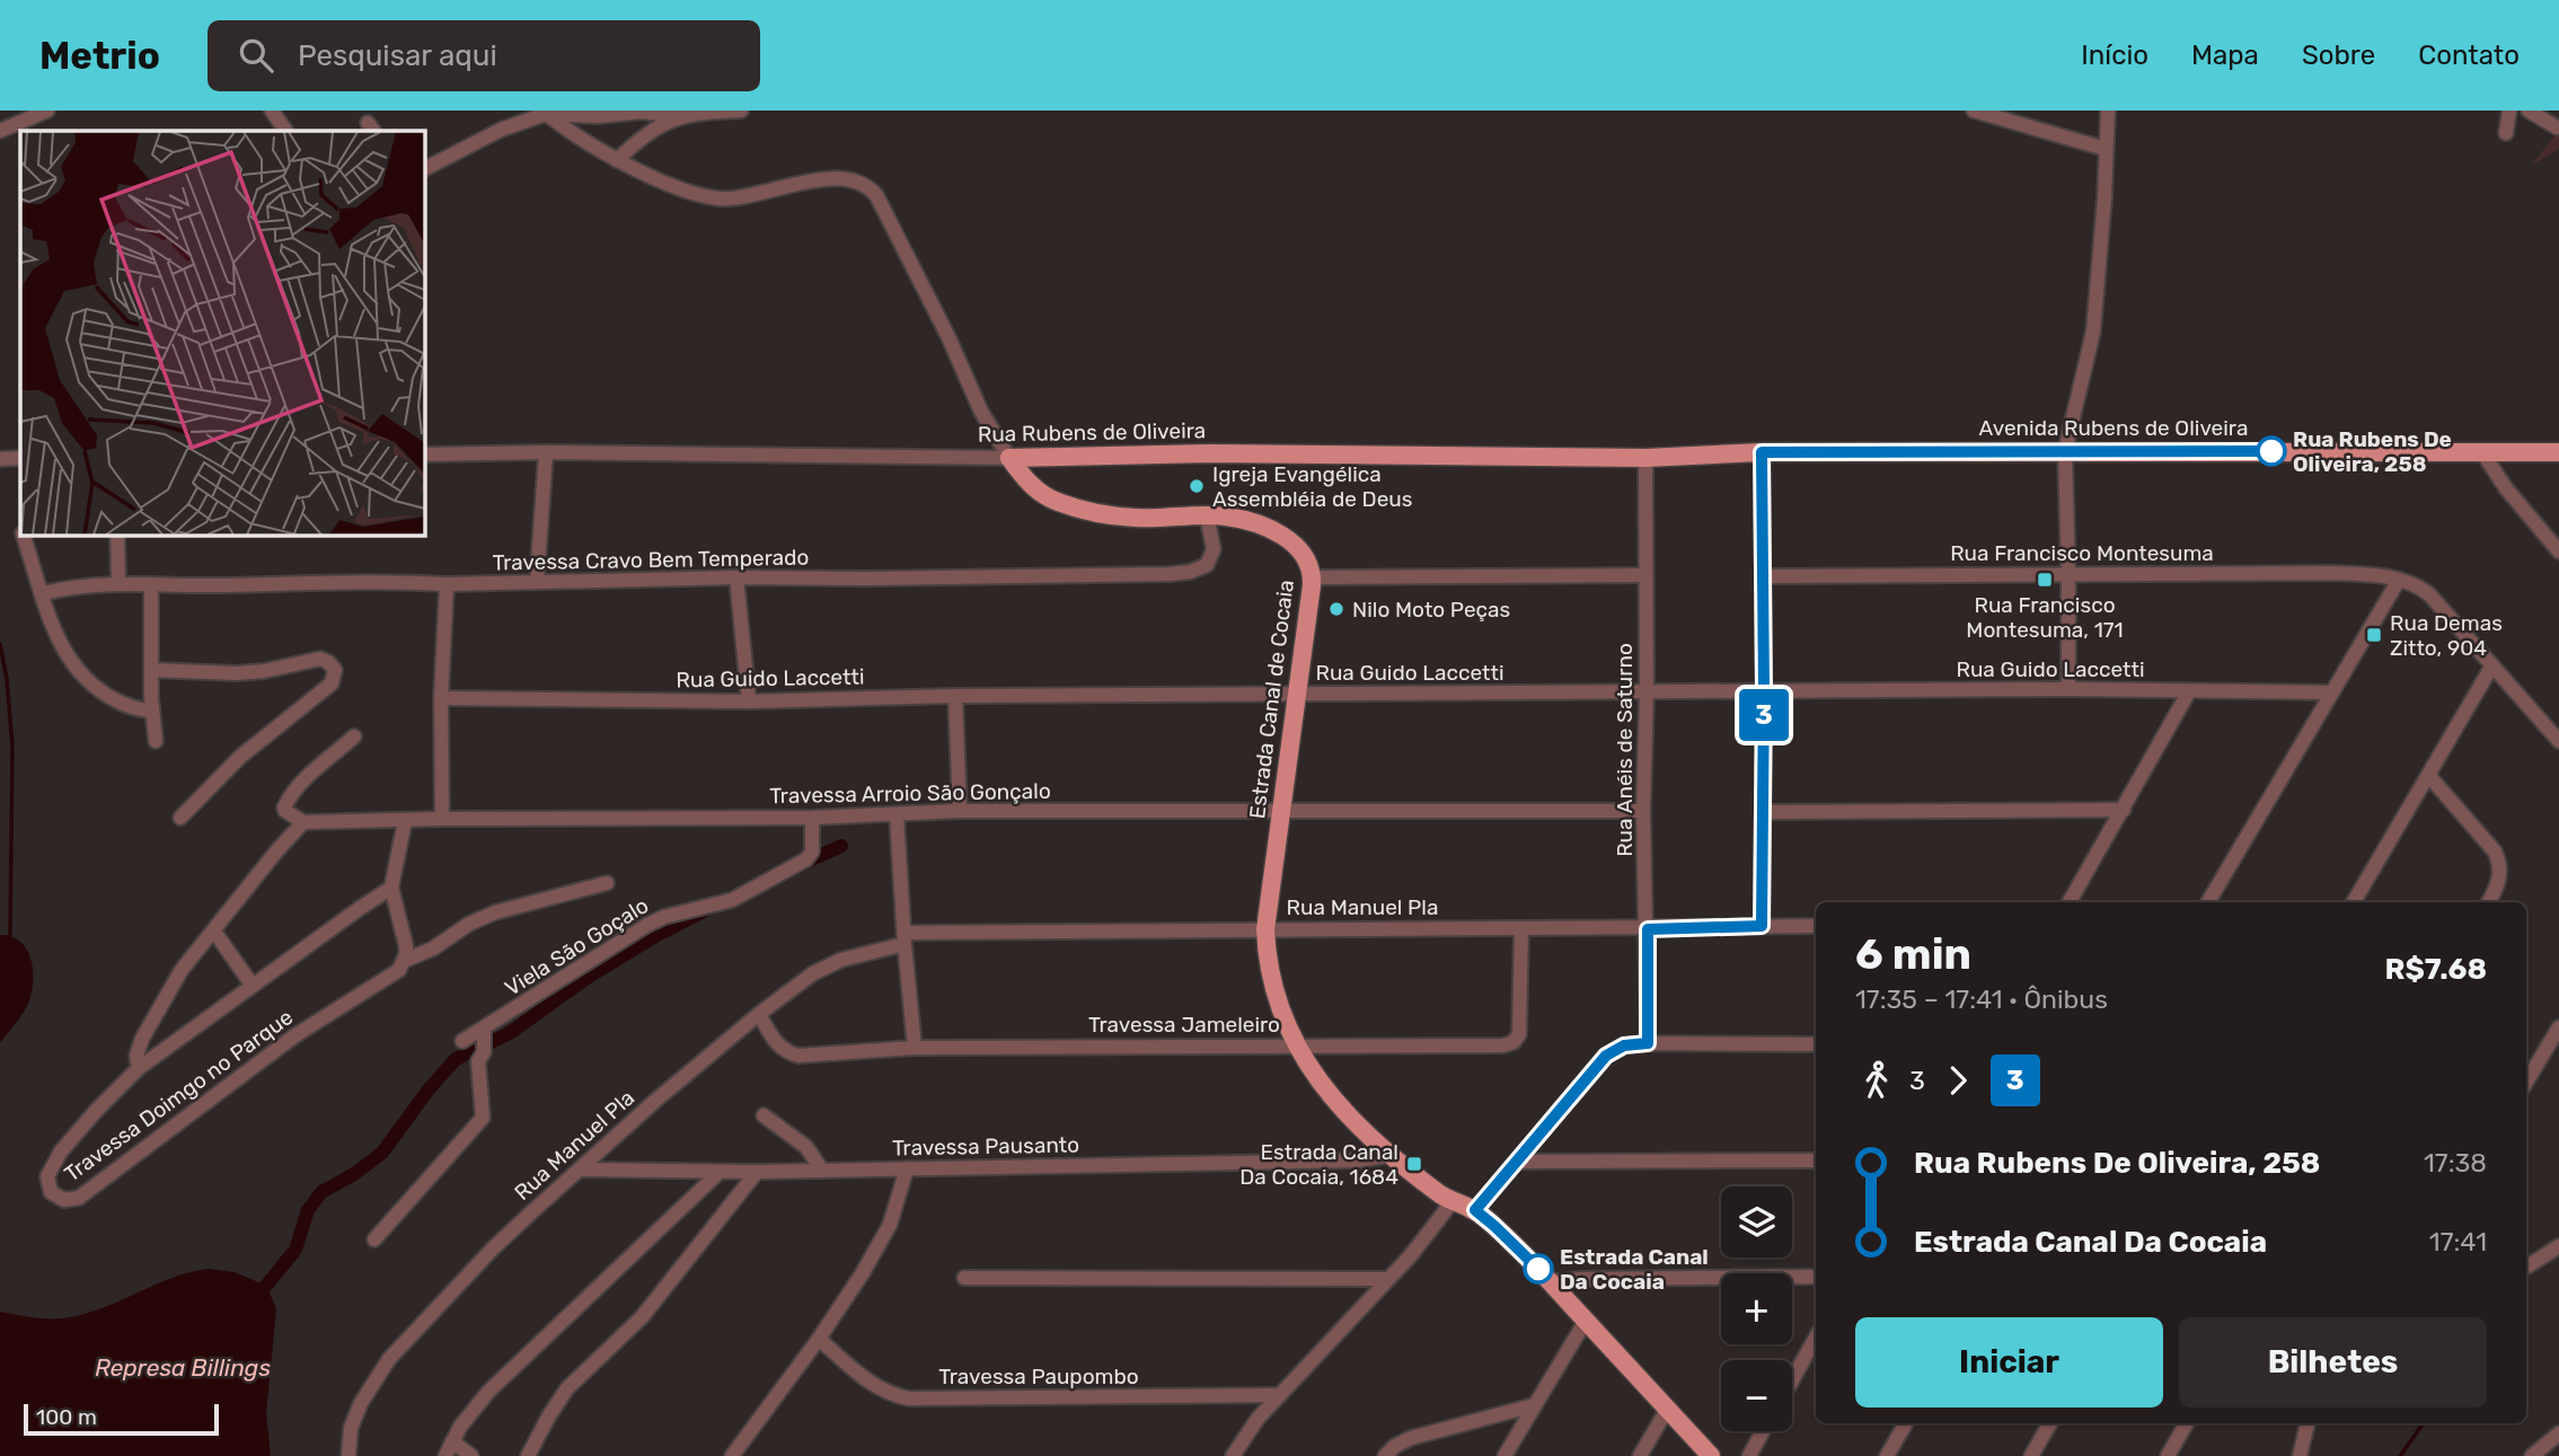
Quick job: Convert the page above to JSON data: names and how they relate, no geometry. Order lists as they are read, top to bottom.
{
  "streets": {
    "main road": ["Avenida Rubens de Oliveira", "Rua Rubens de Oliveira", "Estrada Canal de Cocaia"],
    "street": [
      "Rua Francisco Montesuma",
      "Travessa Cravo Bem Temperado",
      "Rua Guido Laccetti",
      "Rua Anéis de Saturno",
      "Travessa Arroio São Gonçalo",
      "Rua Manuel Pla",
      "Viela São Goçalo",
      "Travessa Jameleiro",
      "Travessa Doimgo no Parque",
      "Travessa Pausanto",
      "Travessa Paupombo"
    ]
  },
  "crossings": [
    ["Avenida Rubens de Oliveira", "Rua Rubens de Oliveira"],
    ["Rua Rubens de Oliveira", "Estrada Canal de Cocaia"],
    ["Rua Rubens de Oliveira", "Rua Anéis de Saturno"],
    ["Travessa Cravo Bem Temperado", "Estrada Canal de Cocaia"],
    ["Rua Guido Laccetti", "Estrada Canal de Cocaia"],
    ["Rua Guido Laccetti", "Rua Anéis de Saturno"],
    ["Estrada Canal de Cocaia", "Travessa Arroio São Gonçalo"],
    ["Estrada Canal de Cocaia", "Rua Manuel Pla"],
    ["Estrada Canal de Cocaia", "Travessa Jameleiro"],
    ["Estrada Canal de Cocaia", "Travessa Pausanto"],
    ["Rua Anéis de Saturno", "Travessa Arroio São Gonçalo"],
    ["Rua Anéis de Saturno", "Rua Manuel Pla"],
    ["Travessa Arroio São Gonçalo", "Viela São Goçalo"],
    ["Rua Manuel Pla", "Travessa Jameleiro"],
    ["Rua Manuel Pla", "Travessa Pausanto"]
  ],
  "water": ["Represa Billings"],
  "places": {
    "other": [
      "Rua Rubens De Oliveira, 258",
      "Igreja Evangélica Assembléia de Deus",
      "Nilo Moto Peças",
      "Estrada Canal Da Cocaia"
    ],
    "transit": ["Rua Francisco Montesuma, 171", "Rua Demas Zitto, 904", "Estrada Canal Da Cocaia, 1684"]
  },
  "lines": ["bus line 3"],
  "scale_bar": "100 m",
  "page": {
    "header": "Metrio",
    "search": "Pesquisar aqui",
    "nav": [
      "Início",
      "Mapa",
      "Sobre",
      "Contato"
    ],
    "on_map": "3",
    "heading": ["6 min", "17:35 – 17:41 · Ônibus", "R$7.68"],
    "legs": ["3", "3"],
    "list": [
      {
        "name": "Rua Rubens De Oliveira, 258",
        "value": "17:38"
      },
      {
        "name": "Estrada Canal Da Cocaia",
        "value": "17:41"
      }
    ],
    "map_buttons": ["+", "−"],
    "buttons": ["Iniciar", "Bilhetes"],
    "scale": "100 m"
  }
}
